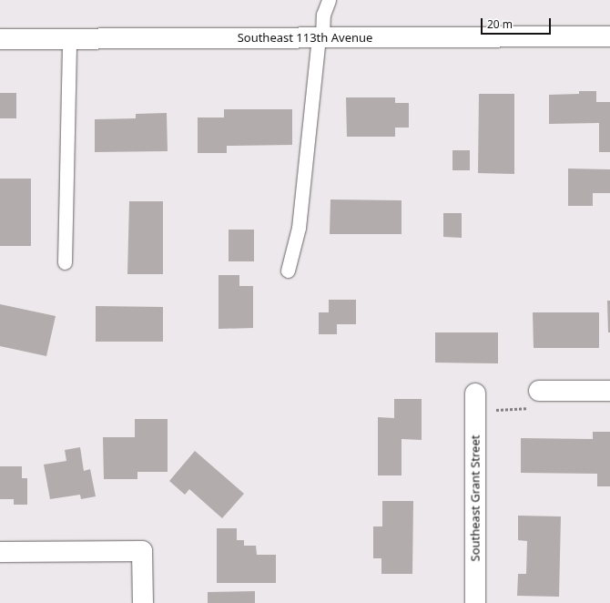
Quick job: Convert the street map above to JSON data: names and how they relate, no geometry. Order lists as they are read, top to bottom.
{
  "streets": {
    "street": ["Southeast 113th Avenue", "Southeast Grant Street"]
  },
  "scale_bar": "20 m"
}
